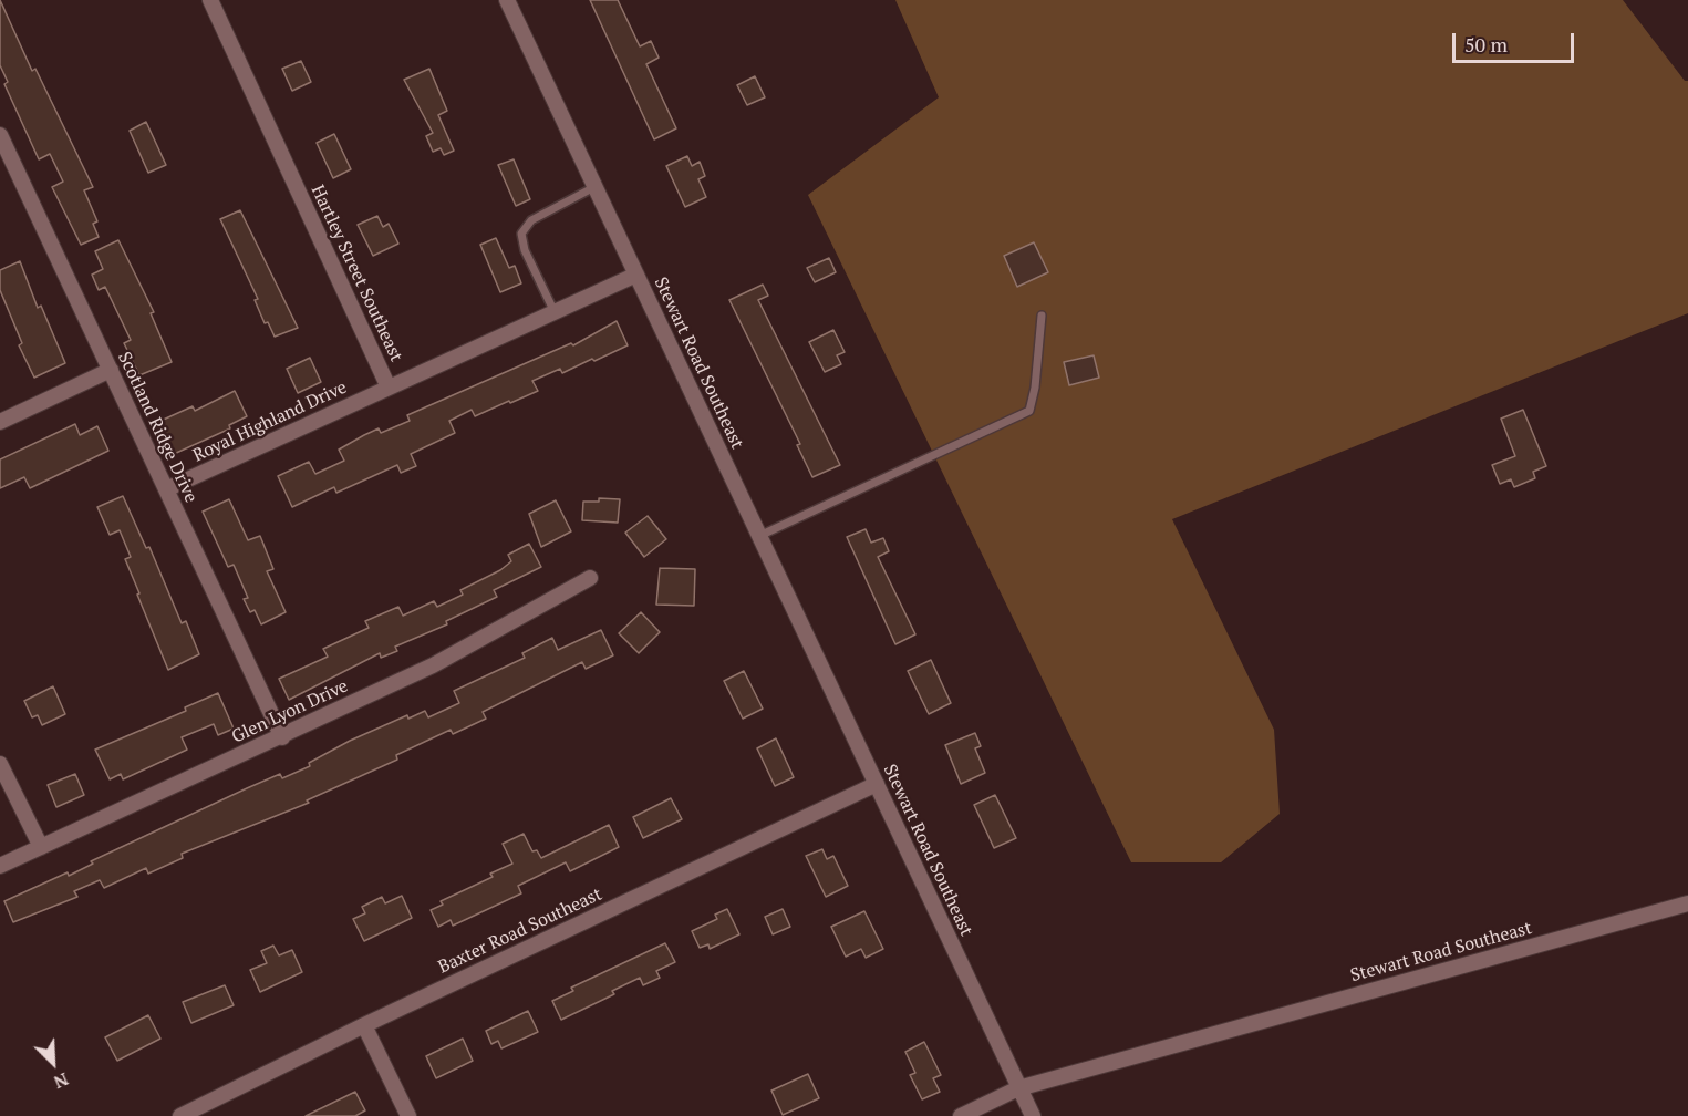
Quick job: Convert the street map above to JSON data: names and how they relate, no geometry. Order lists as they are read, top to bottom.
{
  "streets": {
    "street": [
      "Hartley Street Southeast",
      "Stewart Road Southeast",
      "Royal Highland Drive",
      "Scotland Ridge Drive",
      "Glen Lyon Drive",
      "Baxter Road Southeast"
    ]
  },
  "crossings": [
    ["Hartley Street Southeast", "Stewart Road Southeast"],
    ["Hartley Street Southeast", "Royal Highland Drive"],
    ["Stewart Road Southeast", "Baxter Road Southeast"],
    ["Royal Highland Drive", "Scotland Ridge Drive"],
    ["Scotland Ridge Drive", "Glen Lyon Drive"]
  ],
  "scale_bar": "50 m",
  "north": "bottom right"
}
